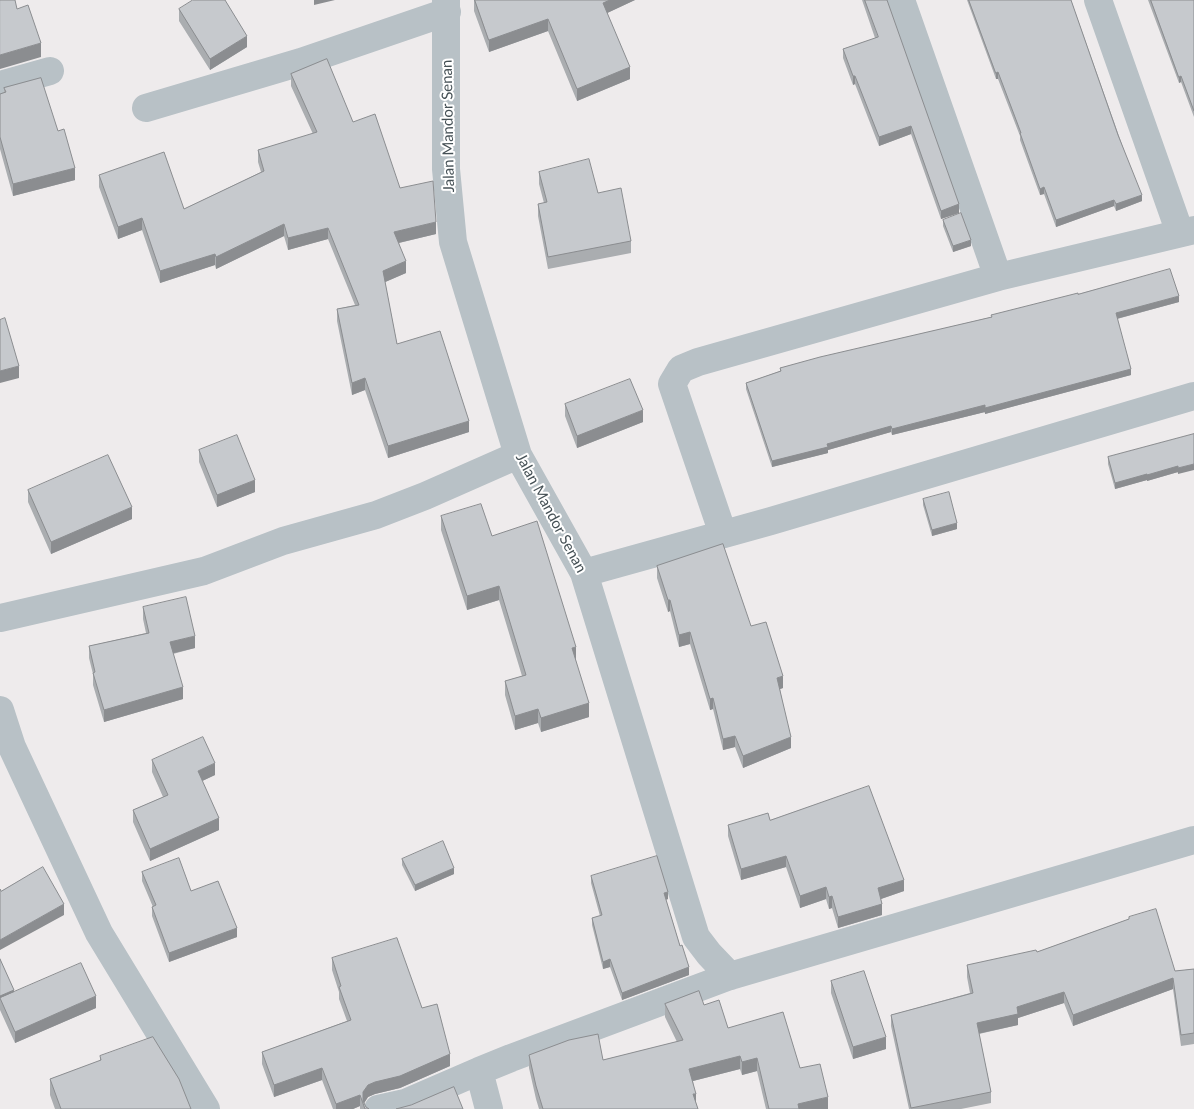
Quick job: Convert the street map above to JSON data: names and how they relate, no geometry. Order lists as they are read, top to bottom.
{
  "streets": {
    "street": ["Jalan Mandor Senan"]
  }
}
